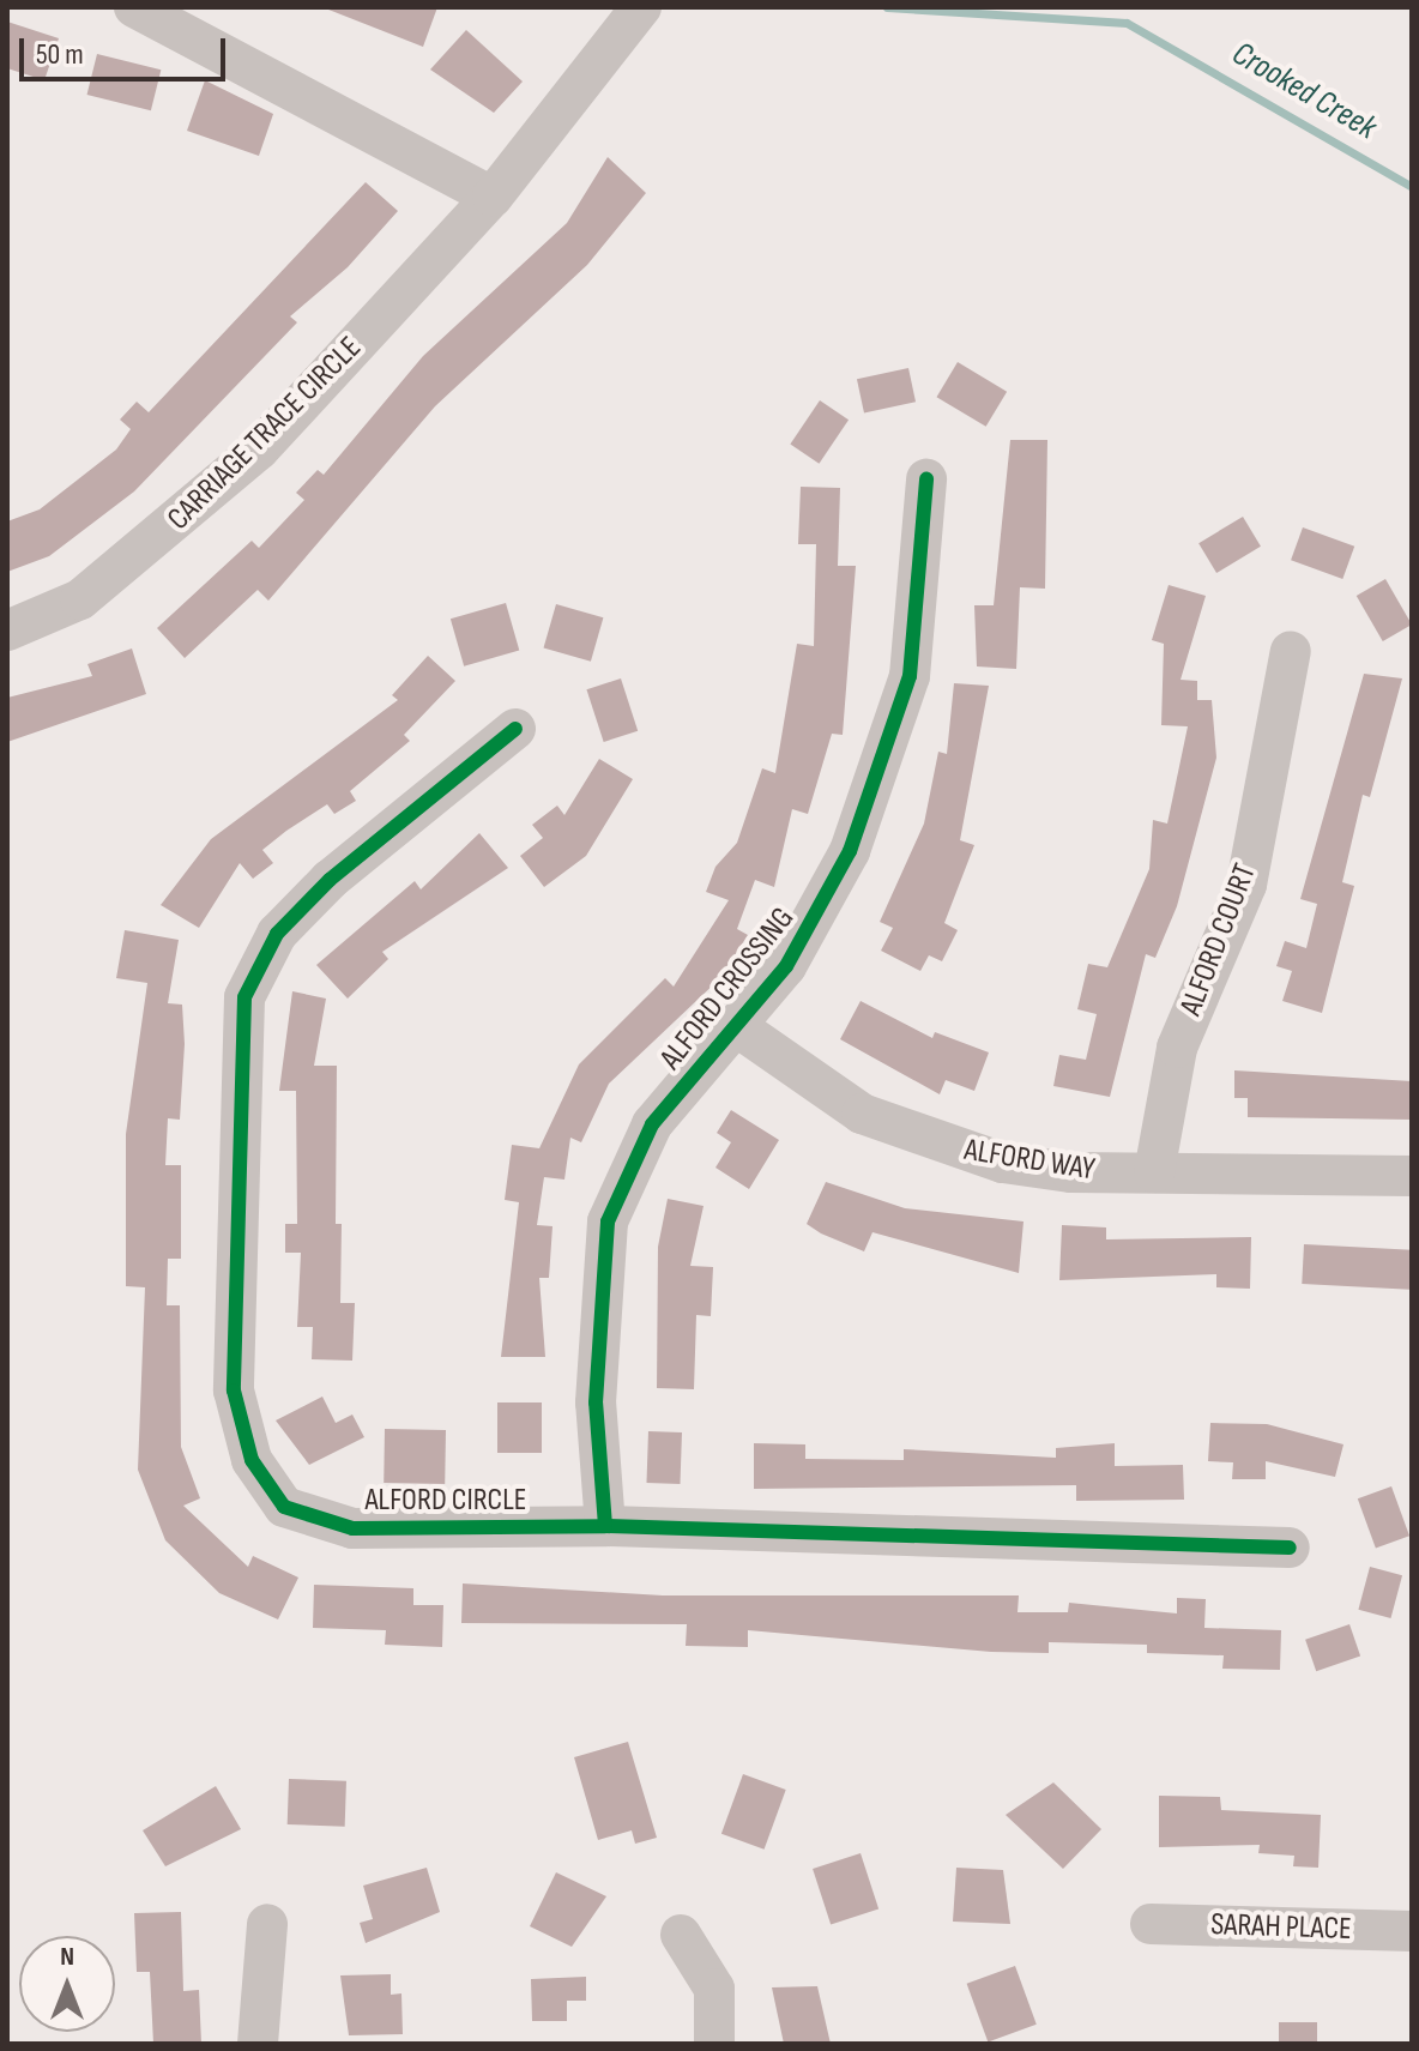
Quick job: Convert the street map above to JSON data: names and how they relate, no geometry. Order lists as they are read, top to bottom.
{
  "streets": {
    "street": [
      "CARRIAGE TRACE CIRCLE",
      "ALFORD COURT",
      "ALFORD CROSSING",
      "ALFORD WAY",
      "ALFORD CIRCLE",
      "SARAH PLACE"
    ]
  },
  "crossings": [
    ["ALFORD COURT", "ALFORD WAY"],
    ["ALFORD CROSSING", "ALFORD WAY"],
    ["ALFORD CROSSING", "ALFORD CIRCLE"]
  ],
  "water": ["Crooked Creek"],
  "scale_bar": "50 m",
  "north": "top"
}
